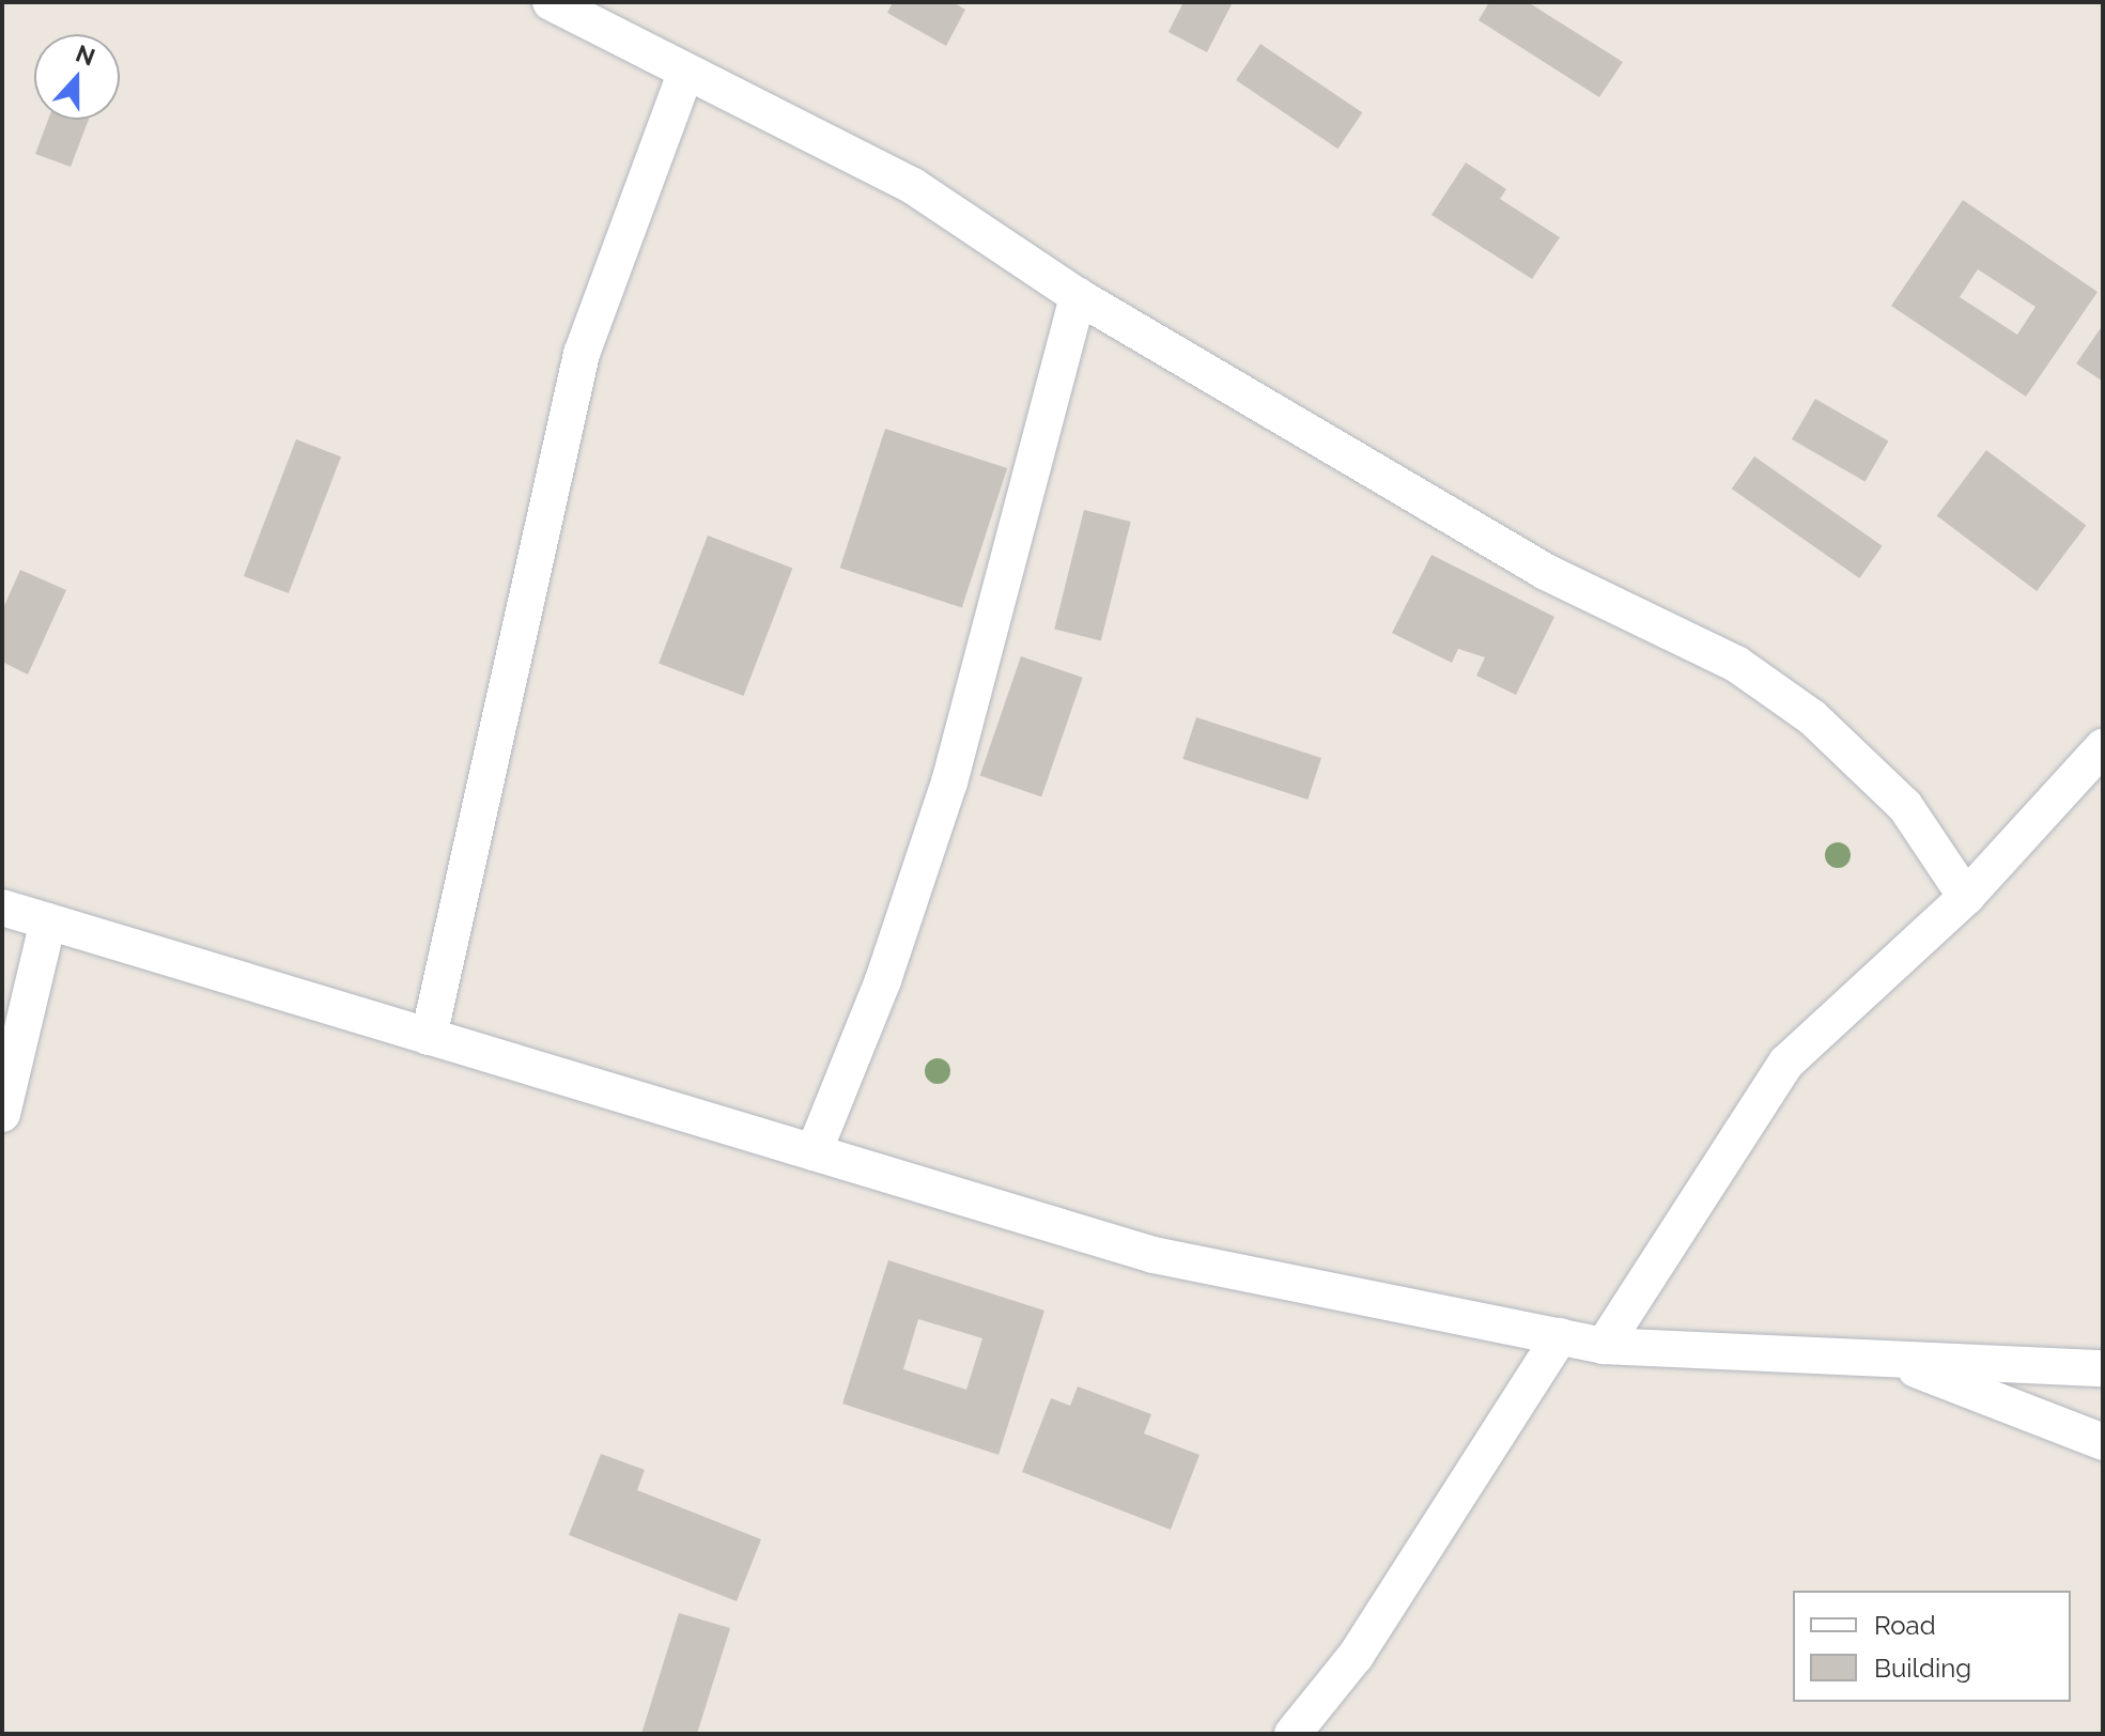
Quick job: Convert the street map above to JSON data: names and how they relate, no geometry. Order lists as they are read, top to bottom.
{
  "legend": ["Road", "Building"],
  "north": "top"
}
